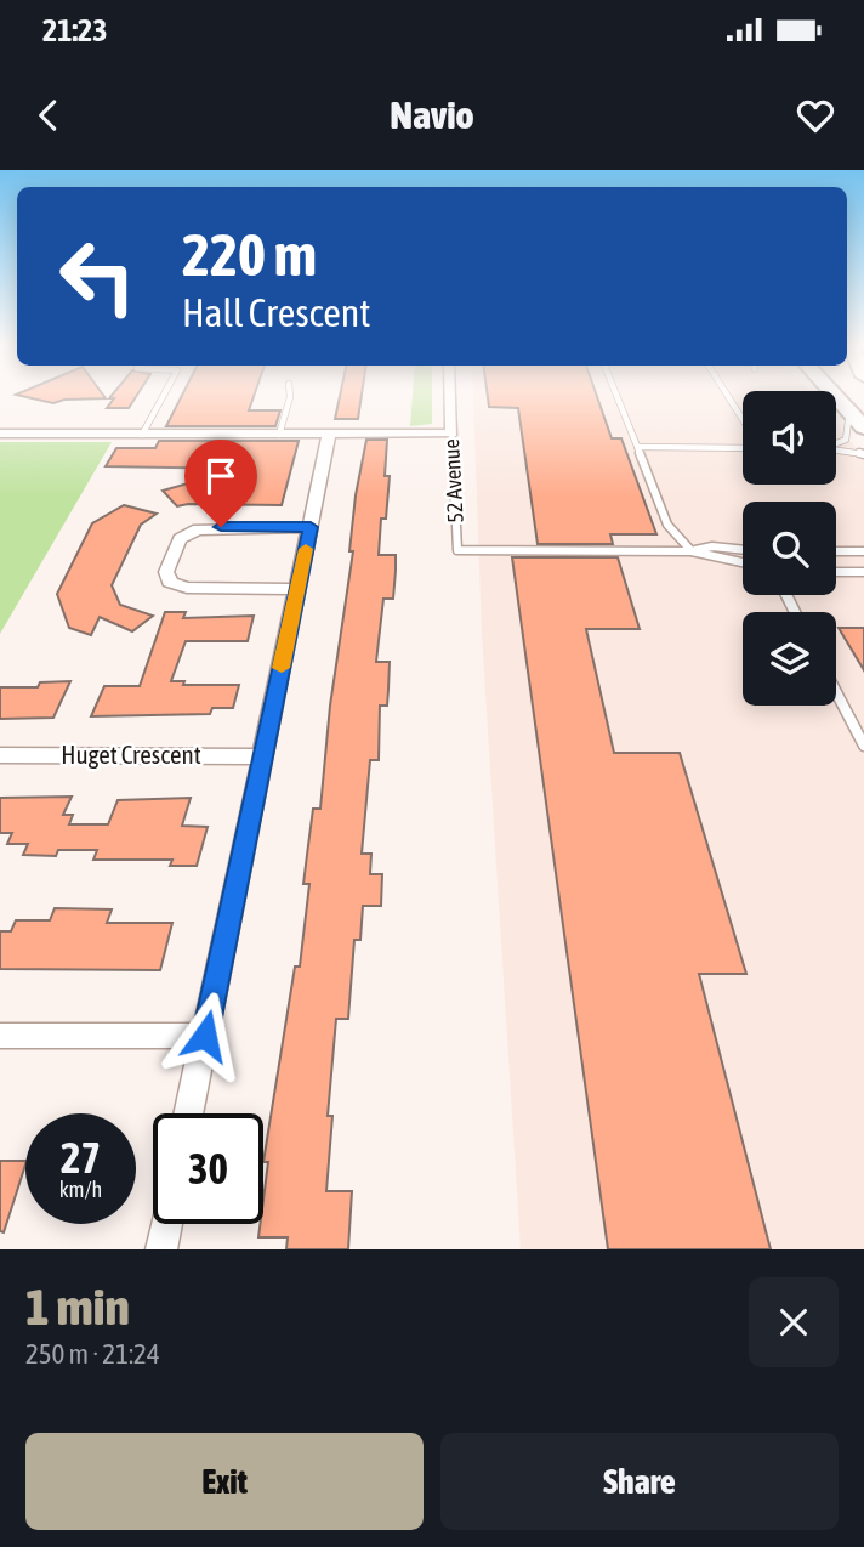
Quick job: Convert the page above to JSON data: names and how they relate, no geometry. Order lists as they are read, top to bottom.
{
  "streets": {
    "street": ["52 Avenue", "Huget Crescent"]
  },
  "page": {
    "status": "21:23",
    "header": "Navio",
    "turn": ["220 m", "Hall Crescent"],
    "speed": "27 km/h",
    "limit": "30",
    "heading": ["1 min", "250 m · 21:24"],
    "buttons": ["Exit", "Share"]
  }
}
